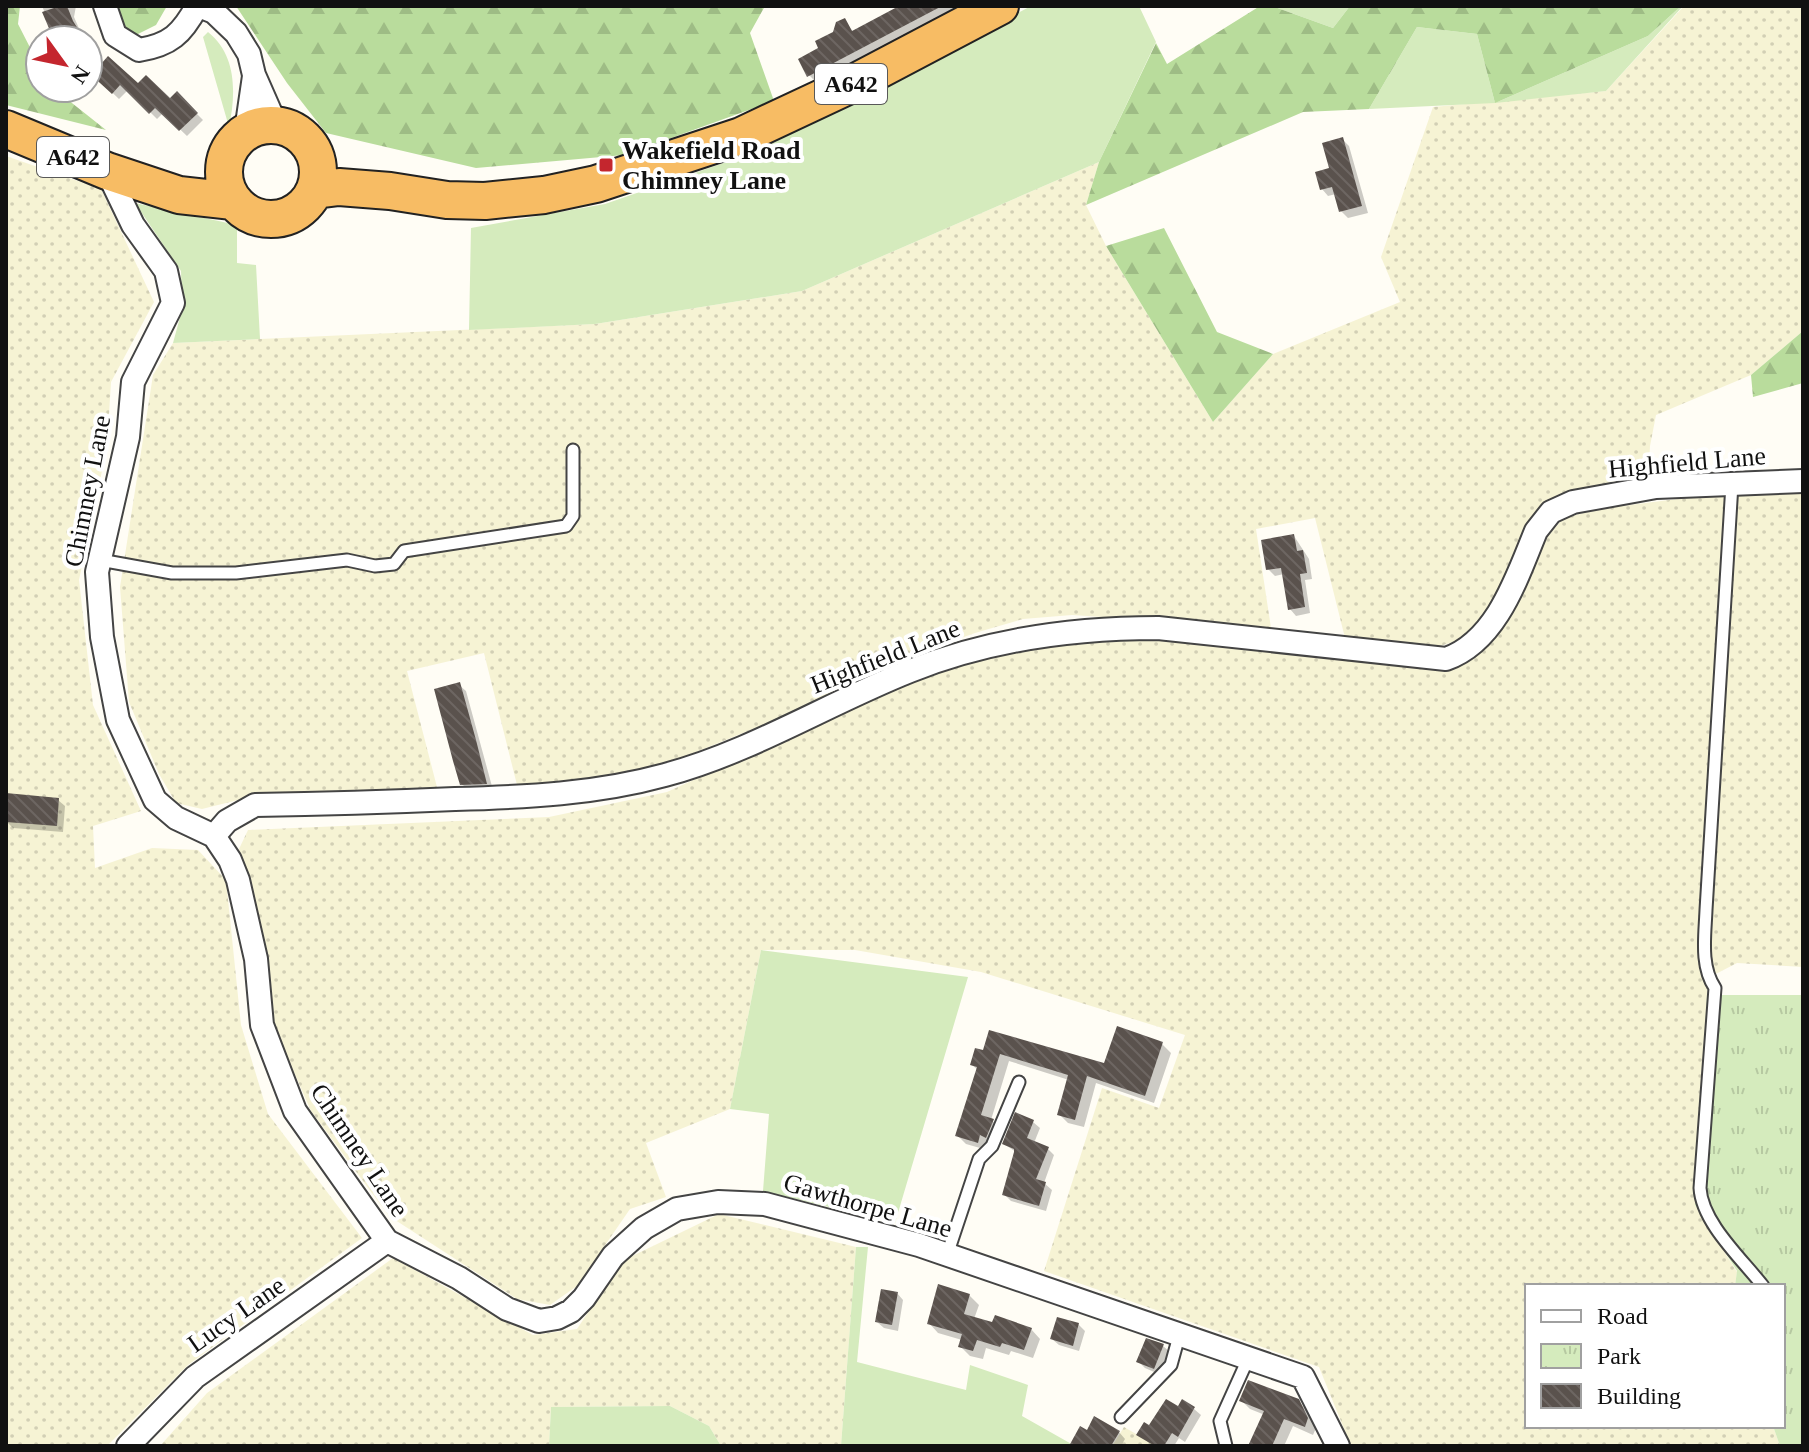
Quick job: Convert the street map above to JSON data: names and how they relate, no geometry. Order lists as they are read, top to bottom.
{
  "streets": {
    "highway": ["A642"],
    "street": [
      "Highfield Lane",
      "Chimney Lane",
      "Gawthorpe Lane",
      "Lucy Lane"
    ]
  },
  "crossings": [
    ["A642", "Chimney Lane"],
    ["Highfield Lane", "Chimney Lane"],
    ["Chimney Lane", "Gawthorpe Lane"],
    ["Chimney Lane", "Lucy Lane"],
    ["Gawthorpe Lane", "Lucy Lane"]
  ],
  "places": {
    "transit": ["Wakefield Road Chimney Lane"]
  },
  "legend": ["Road", "Park", "Building"],
  "north": "bottom right"
}
